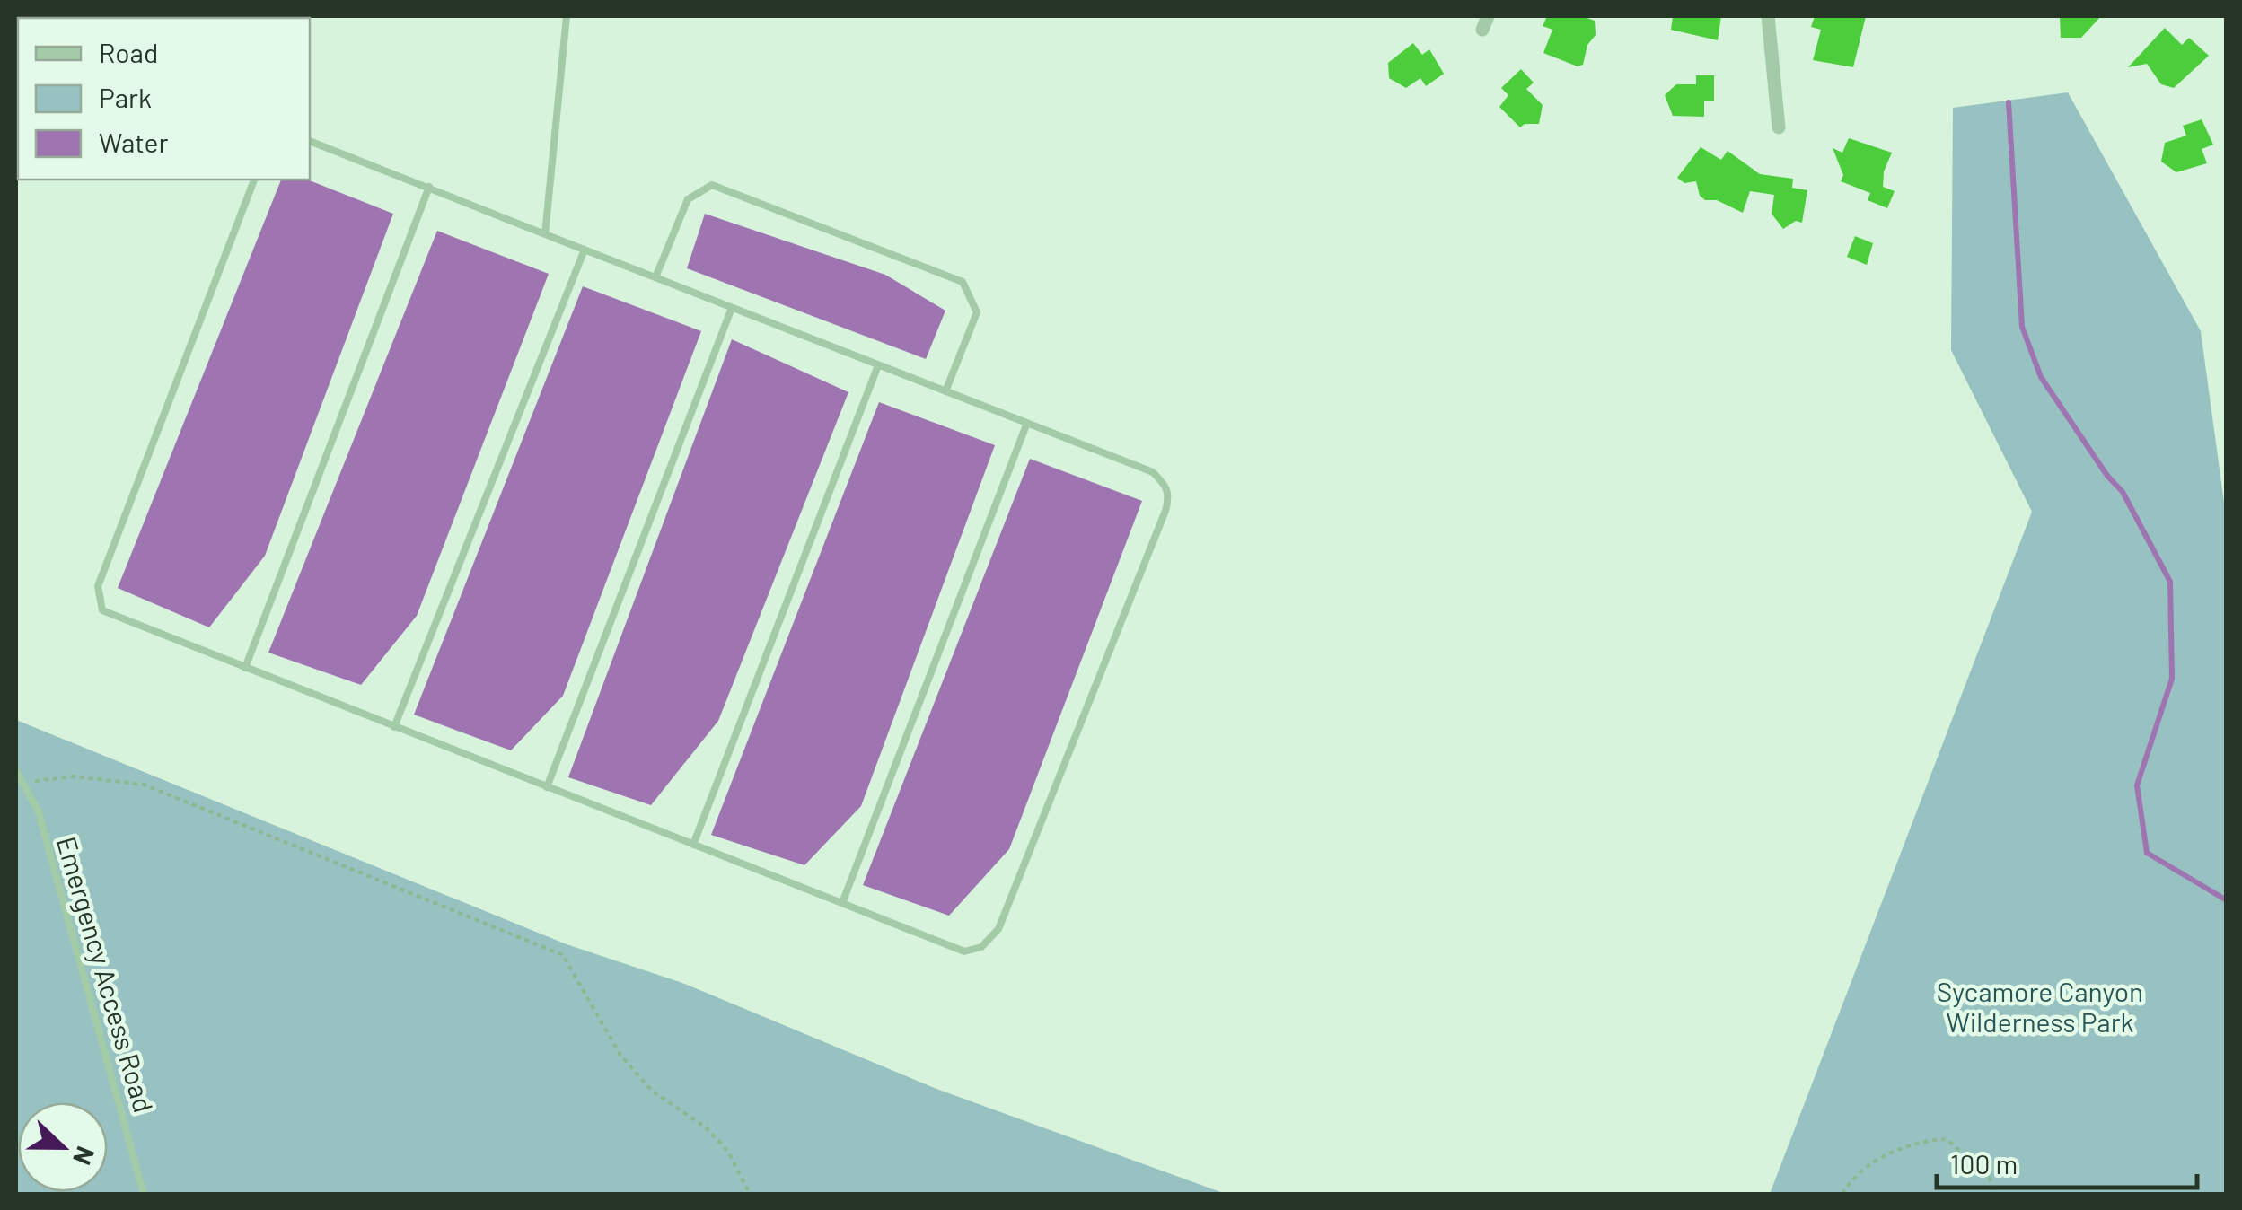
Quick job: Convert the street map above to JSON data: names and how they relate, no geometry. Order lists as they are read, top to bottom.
{
  "streets": {
    "lane": ["Emergency Access Road"]
  },
  "parks": ["Sycamore Canyon Wilderness Park"],
  "legend": ["Road", "Park", "Water"],
  "scale_bar": "100 m",
  "north": "right"
}
